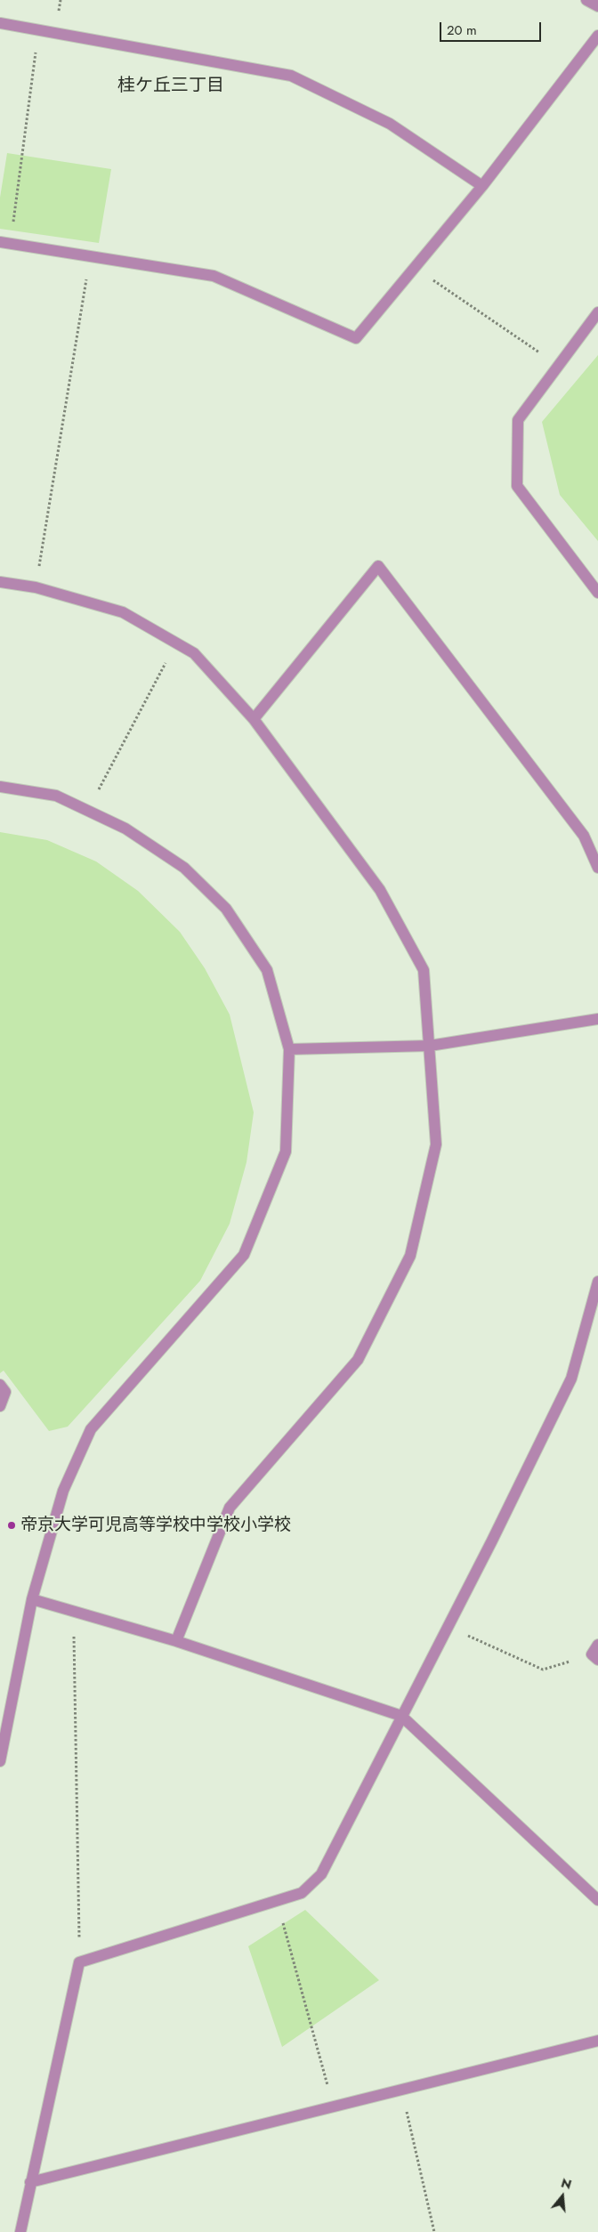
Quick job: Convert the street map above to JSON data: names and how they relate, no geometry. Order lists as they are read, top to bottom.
{
  "districts": ["桂ケ丘三丁目"],
  "places": ["帝京大学可児高等学校中学校小学校"],
  "scale_bar": "20 m",
  "north": "top"
}
